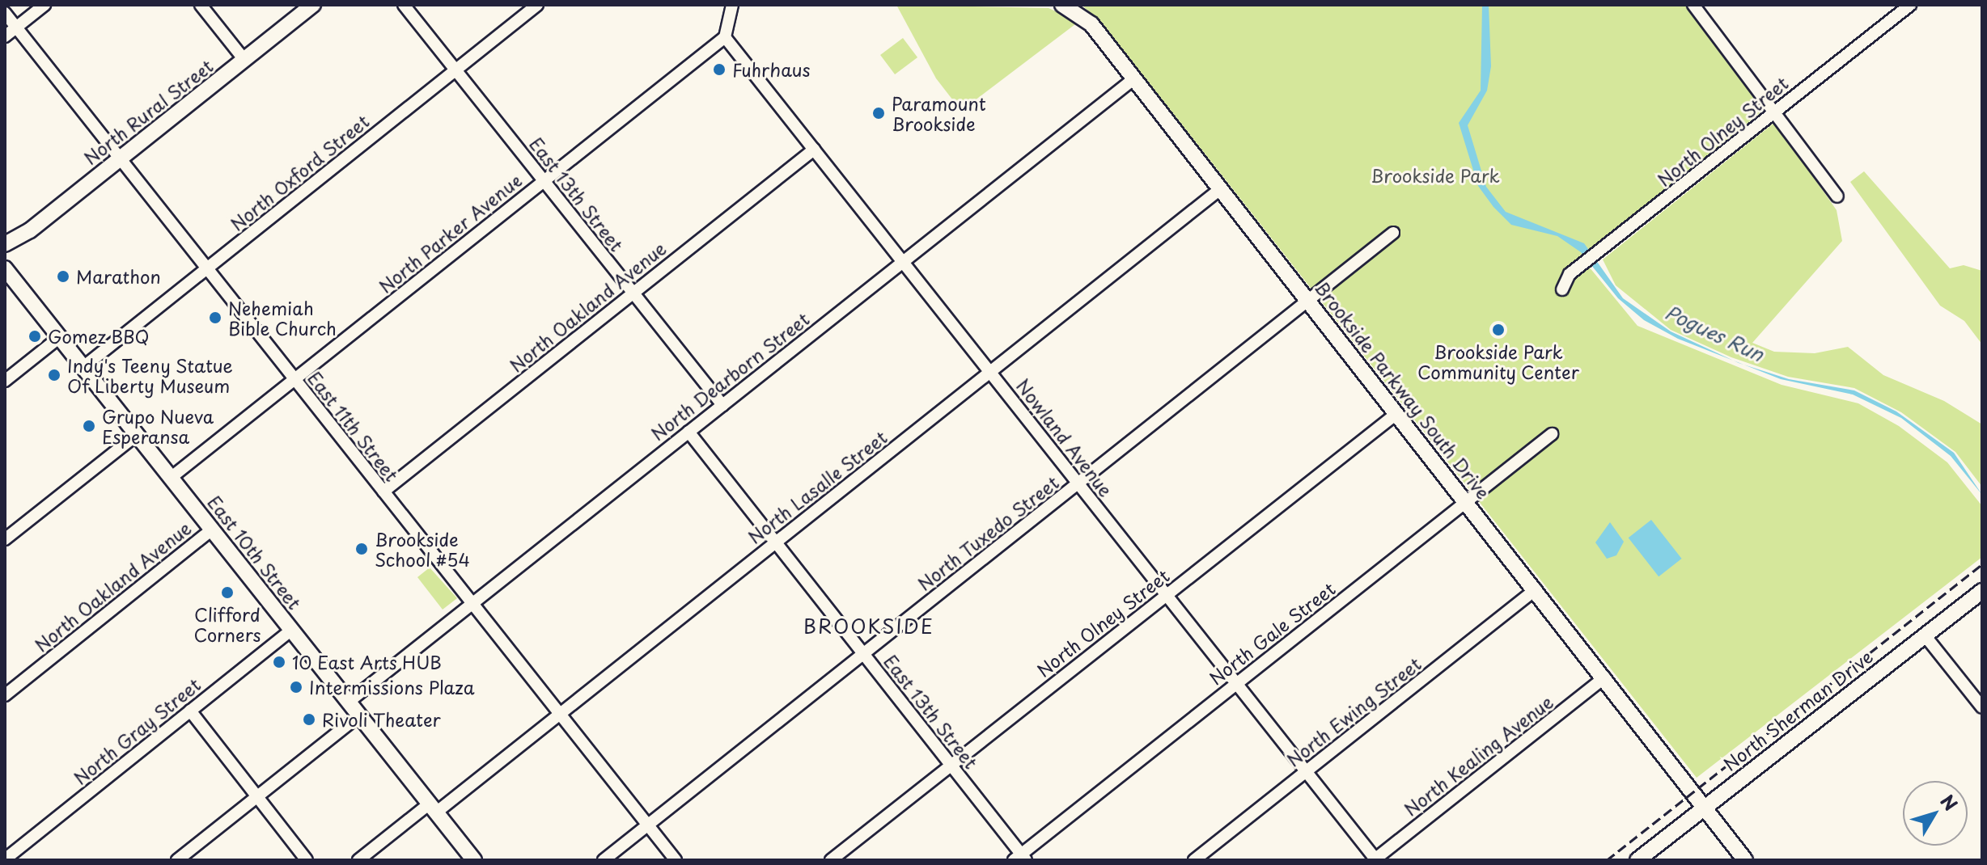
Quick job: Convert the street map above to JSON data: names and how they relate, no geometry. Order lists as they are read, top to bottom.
{
  "streets": {
    "main road": [
      "North Rural Street",
      "Brookside Parkway South Drive",
      "East 10th Street",
      "North Sherman Drive"
    ],
    "street": [
      "North Olney Street",
      "North Oxford Street",
      "East 13th Street",
      "North Parker Avenue",
      "North Oakland Avenue",
      "North Dearborn Street",
      "East 11th Street",
      "Nowland Avenue",
      "North Lasalle Street",
      "North Tuxedo Street",
      "North Gale Street",
      "North Ewing Street",
      "North Gray Street",
      "North Kealing Avenue"
    ]
  },
  "crossings": [
    ["North Rural Street", "East 11th Street"],
    ["North Olney Street", "East 13th Street"],
    ["North Olney Street", "Brookside Parkway South Drive"],
    ["North Olney Street", "Nowland Avenue"],
    ["North Oxford Street", "East 13th Street"],
    ["North Oxford Street", "East 11th Street"],
    ["North Oxford Street", "East 10th Street"],
    ["East 13th Street", "North Parker Avenue"],
    ["East 13th Street", "North Oakland Avenue"],
    ["East 13th Street", "North Dearborn Street"],
    ["East 13th Street", "North Lasalle Street"],
    ["East 13th Street", "North Tuxedo Street"],
    ["East 13th Street", "North Gale Street"],
    ["North Parker Avenue", "East 11th Street"],
    ["North Parker Avenue", "Nowland Avenue"],
    ["North Parker Avenue", "East 10th Street"],
    ["North Oakland Avenue", "East 11th Street"],
    ["North Oakland Avenue", "Nowland Avenue"],
    ["North Oakland Avenue", "East 10th Street"],
    ["North Dearborn Street", "Brookside Parkway South Drive"],
    ["North Dearborn Street", "East 11th Street"],
    ["North Dearborn Street", "Nowland Avenue"],
    ["North Dearborn Street", "East 10th Street"],
    ["Brookside Parkway South Drive", "North Lasalle Street"],
    ["Brookside Parkway South Drive", "North Tuxedo Street"],
    ["Brookside Parkway South Drive", "North Gale Street"],
    ["Brookside Parkway South Drive", "North Sherman Drive"],
    ["Brookside Parkway South Drive", "North Ewing Street"],
    ["Brookside Parkway South Drive", "North Kealing Avenue"],
    ["East 11th Street", "North Lasalle Street"],
    ["East 11th Street", "North Tuxedo Street"],
    ["Nowland Avenue", "North Lasalle Street"],
    ["Nowland Avenue", "North Tuxedo Street"],
    ["Nowland Avenue", "North Gale Street"],
    ["Nowland Avenue", "North Ewing Street"],
    ["Nowland Avenue", "North Kealing Avenue"],
    ["North Lasalle Street", "East 10th Street"],
    ["East 10th Street", "North Gray Street"]
  ],
  "districts": ["BROOKSIDE"],
  "water": ["Pogues Run"],
  "parks": ["Brookside Park"],
  "places": [
    "Fuhrhaus",
    "Paramount Brookside",
    "Marathon",
    "Nehemiah Bible Church",
    "Brookside Park Community Center",
    "Gomez BBQ",
    "Indy's Teeny Statue Of Liberty Museum",
    "Grupo Nueva Esperansa",
    "Brookside School #54",
    "Clifford Corners",
    "10 East Arts HUB",
    "Intermissions Plaza",
    "Rivoli Theater"
  ],
  "north": "top right"
}
